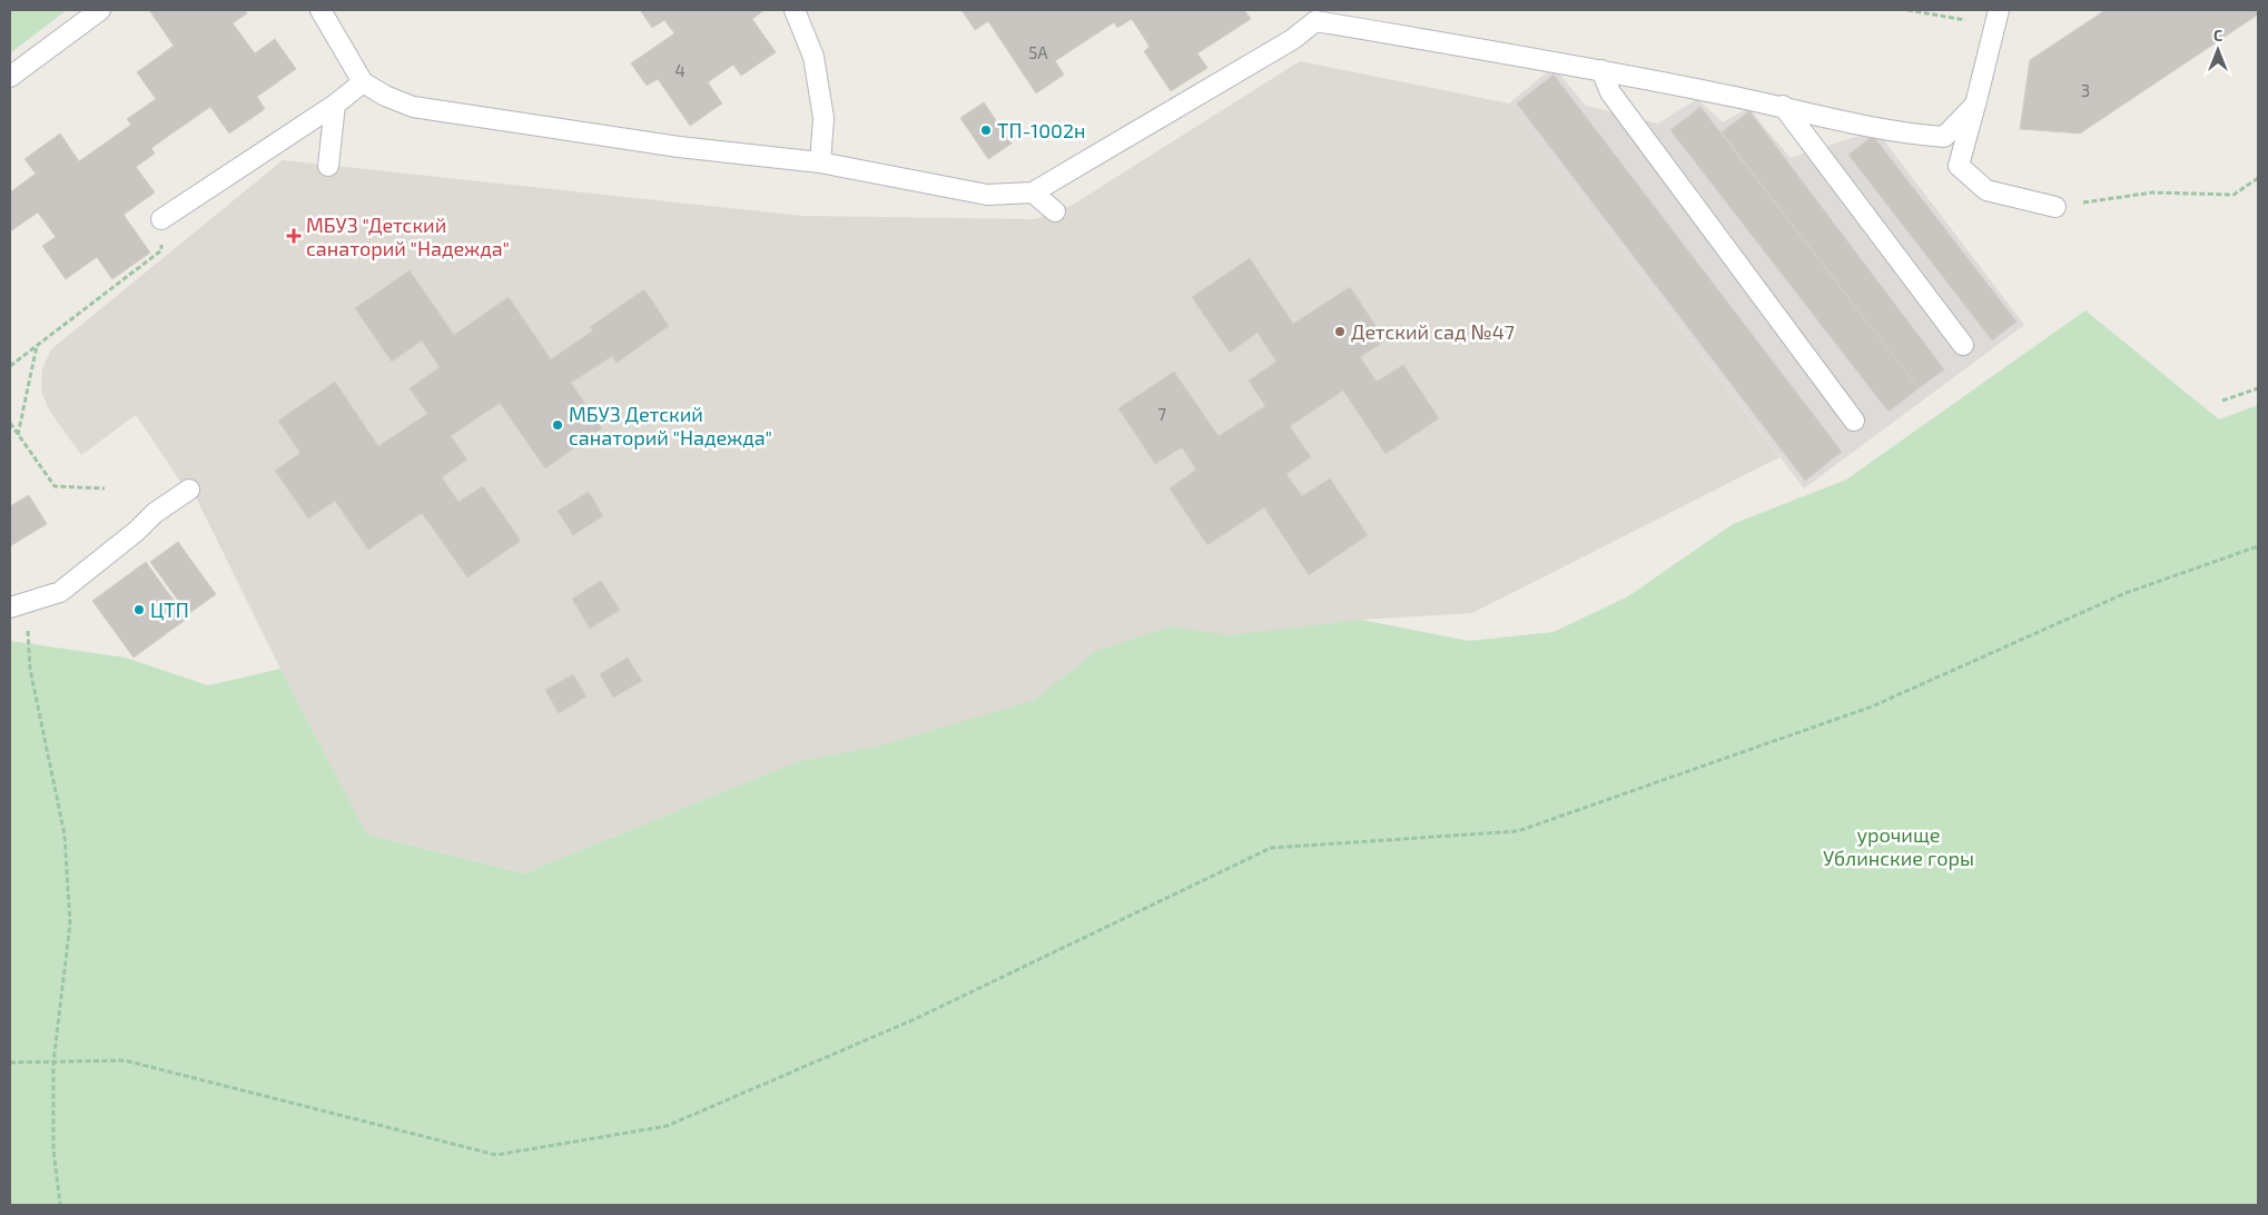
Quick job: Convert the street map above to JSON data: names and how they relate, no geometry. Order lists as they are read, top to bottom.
{
  "parks": ["урочище Ублинские горы"],
  "places": {
    "other": [
      "ТП-1002н",
      "Детский сад №47",
      "МБУЗ Детский санаторий \"Надежда\"",
      "ЦТП"
    ],
    "health": ["МБУЗ \"Детский санаторий \"Надежда\""]
  },
  "house_numbers": [
    "5А",
    "4",
    "3",
    "7"
  ],
  "north": "top"
}
